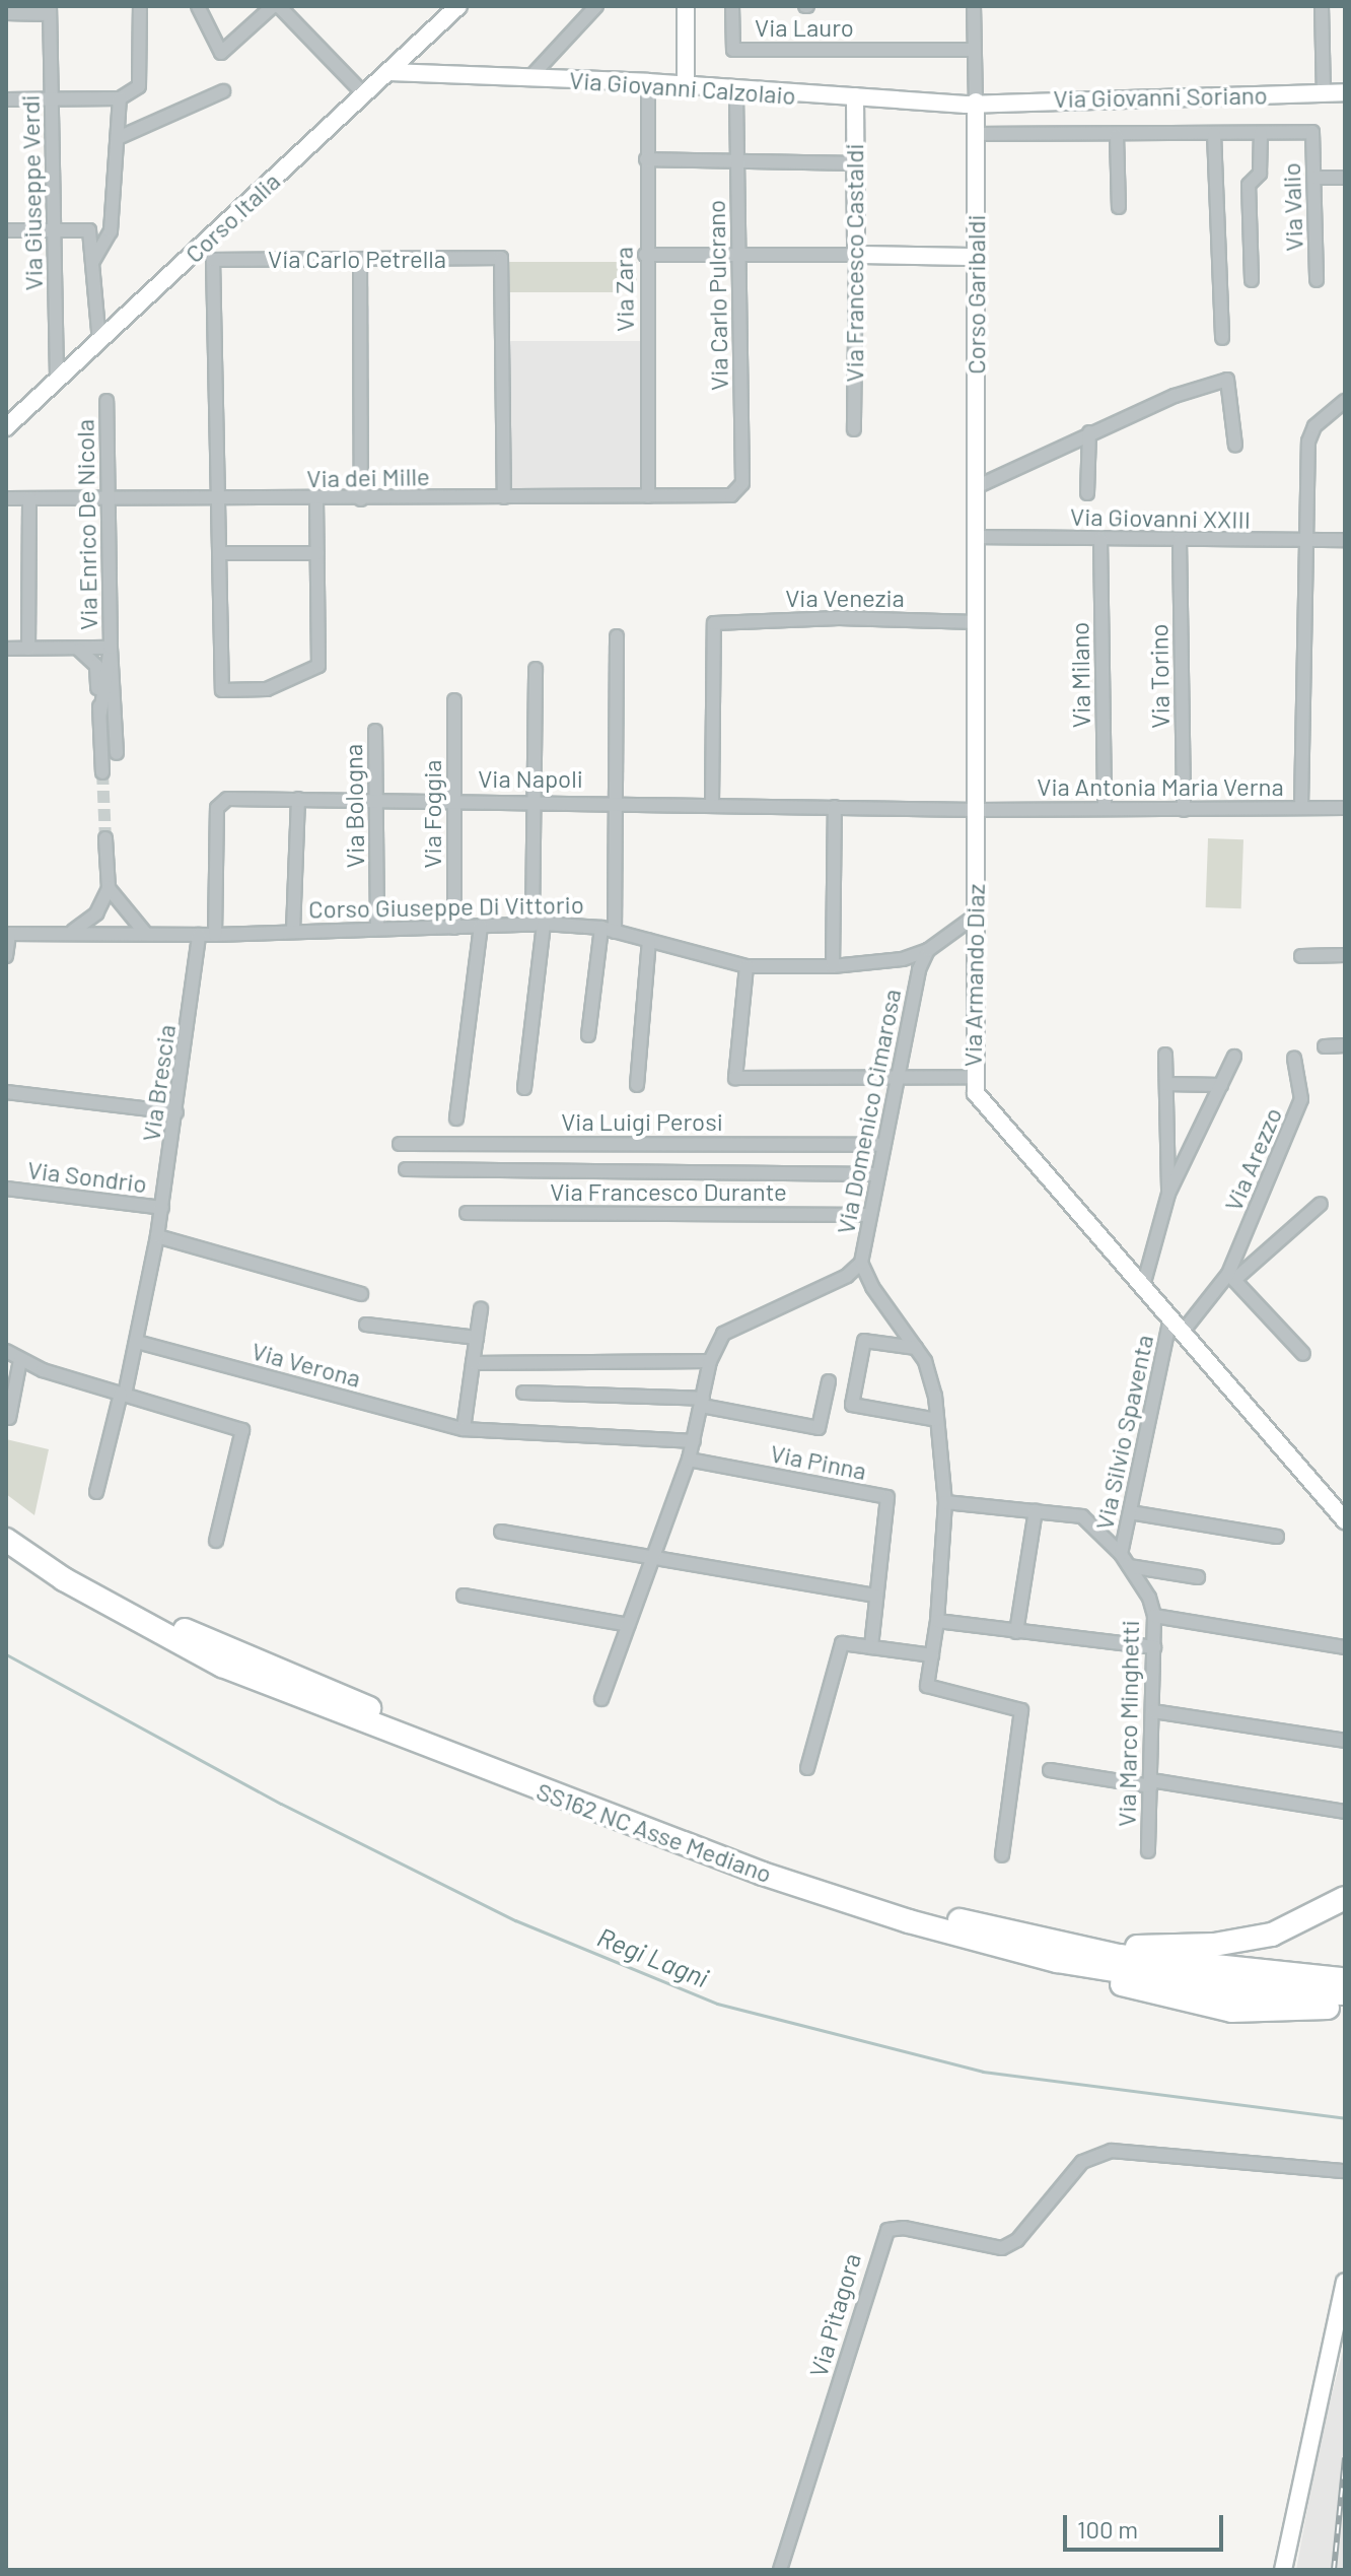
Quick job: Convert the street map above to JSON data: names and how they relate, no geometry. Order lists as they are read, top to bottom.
{
  "streets": {
    "highway": ["SS162 NC Asse Mediano"],
    "main road": [
      "Via Giovanni Calzolaio",
      "Via Giovanni Soriano",
      "Corso Italia",
      "Via Francesco Castaldi",
      "Corso Garibaldi",
      "Via Armando Diaz"
    ],
    "street": [
      "Via Lauro",
      "Via Giuseppe Verdi",
      "Via Valio",
      "Via Carlo Petrella",
      "Via Zara",
      "Via Carlo Pulcrano",
      "Via dei Mille",
      "Via Giovanni XXIII",
      "Via Enrico De Nicola",
      "Via Venezia",
      "Via Milano",
      "Via Torino",
      "Via Napoli",
      "Via Antonia Maria Verna",
      "Via Bologna",
      "Via Foggia",
      "Corso Giuseppe Di Vittorio",
      "Via Brescia",
      "Via Domenico Cimarosa",
      "Via Luigi Perosi",
      "Via Arezzo",
      "Via Sondrio",
      "Via Francesco Durante",
      "Via Verona",
      "Via Silvio Spaventa",
      "Via Pinna",
      "Via Marco Minghetti",
      "Via Pitagora"
    ]
  },
  "crossings": [
    ["Via Giovanni Calzolaio", "Via Giovanni Soriano"],
    ["Via Giovanni Calzolaio", "Corso Italia"],
    ["Via Giovanni Calzolaio", "Via Francesco Castaldi"],
    ["Via Giovanni Calzolaio", "Via Zara"],
    ["Via Giovanni Calzolaio", "Corso Garibaldi"],
    ["Via Giovanni Calzolaio", "Via Carlo Pulcrano"],
    ["Via Giovanni Soriano", "Corso Garibaldi"],
    ["Via Giuseppe Verdi", "Corso Italia"],
    ["Via Valio", "Corso Garibaldi"],
    ["Via Carlo Petrella", "Via dei Mille"],
    ["Via Zara", "Via dei Mille"],
    ["Corso Garibaldi", "Via Armando Diaz"],
    ["Via Carlo Pulcrano", "Via dei Mille"],
    ["Via dei Mille", "Via Enrico De Nicola"],
    ["Via Giovanni XXIII", "Via Milano"],
    ["Via Giovanni XXIII", "Via Torino"],
    ["Via Giovanni XXIII", "Via Armando Diaz"],
    ["Via Venezia", "Via Napoli"],
    ["Via Venezia", "Via Armando Diaz"],
    ["Via Milano", "Via Antonia Maria Verna"],
    ["Via Torino", "Via Antonia Maria Verna"],
    ["Via Napoli", "Via Antonia Maria Verna"],
    ["Via Napoli", "Via Bologna"],
    ["Via Napoli", "Via Foggia"],
    ["Via Napoli", "Corso Giuseppe Di Vittorio"],
    ["Via Napoli", "Via Armando Diaz"],
    ["Via Antonia Maria Verna", "Via Armando Diaz"],
    ["Via Bologna", "Corso Giuseppe Di Vittorio"],
    ["Via Foggia", "Corso Giuseppe Di Vittorio"],
    ["Corso Giuseppe Di Vittorio", "Via Brescia"],
    ["Corso Giuseppe Di Vittorio", "Via Domenico Cimarosa"],
    ["Via Armando Diaz", "Via Arezzo"],
    ["Via Armando Diaz", "Via Silvio Spaventa"],
    ["Via Brescia", "Via Sondrio"],
    ["Via Brescia", "Via Verona"],
    ["Via Domenico Cimarosa", "Via Luigi Perosi"],
    ["Via Domenico Cimarosa", "Via Francesco Durante"],
    ["Via Domenico Cimarosa", "Via Verona"],
    ["Via Domenico Cimarosa", "Via Pinna"],
    ["Via Silvio Spaventa", "Via Marco Minghetti"]
  ],
  "water": ["Regi Lagni"],
  "scale_bar": "100 m"
}
